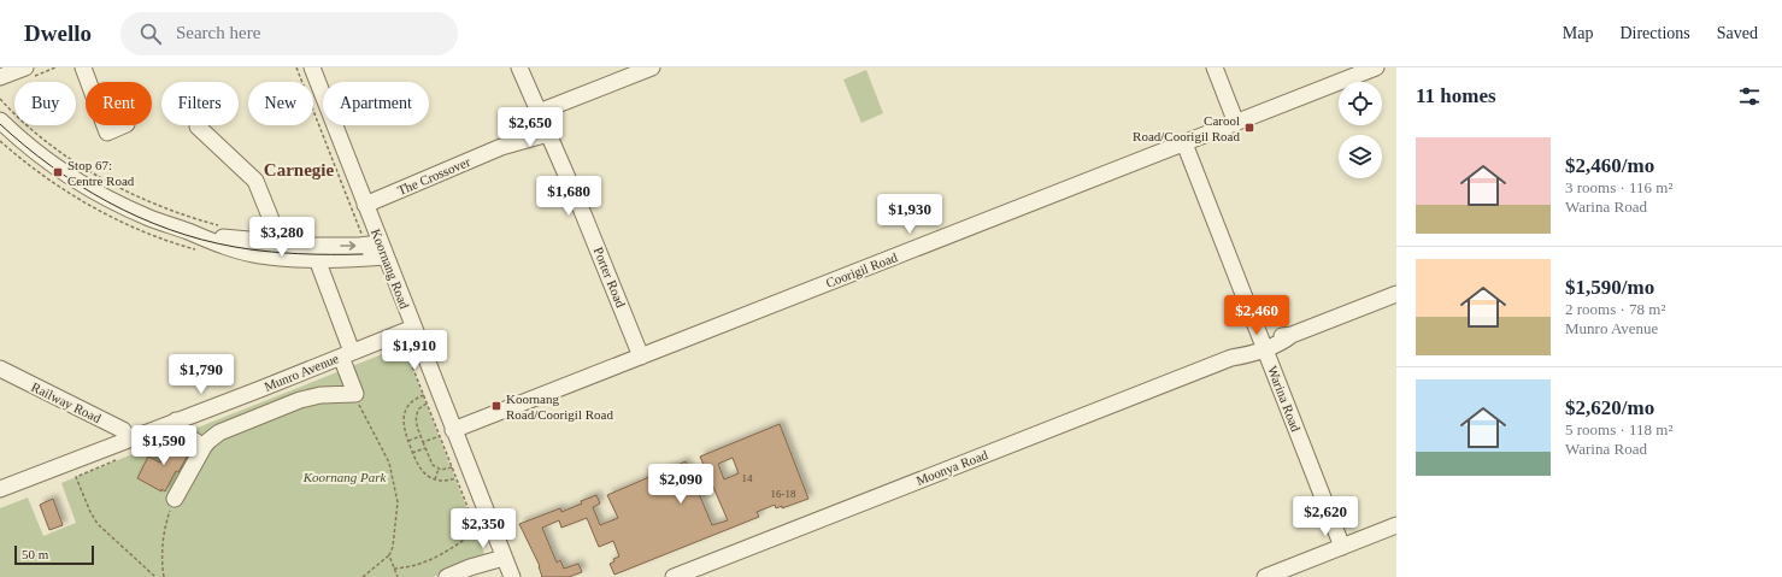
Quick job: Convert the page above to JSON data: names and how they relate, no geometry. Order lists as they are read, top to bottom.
{
  "streets": {
    "street": [
      "The Crossover",
      "Koornang Road",
      "Coorigil Road",
      "Porter Road",
      "Munro Avenue",
      "Warina Road",
      "Railway Road",
      "Moonya Road"
    ]
  },
  "crossings": [
    ["The Crossover", "Koornang Road"],
    ["The Crossover", "Porter Road"],
    ["Koornang Road", "Coorigil Road"],
    ["Koornang Road", "Munro Avenue"],
    ["Coorigil Road", "Porter Road"],
    ["Coorigil Road", "Warina Road"],
    ["Munro Avenue", "Railway Road"],
    ["Warina Road", "Moonya Road"]
  ],
  "districts": ["Carnegie"],
  "parks": ["Koornang Park"],
  "places": {
    "transit": ["Carool Road/Coorigil Road", "Stop 67: Centre Road", "Koornang Road/Coorigil Road"]
  },
  "house_numbers": ["14", "16-18"],
  "scale_bar": "50 m",
  "page": {
    "header": "Dwello",
    "search": "Search here",
    "nav": ["Map", "Directions", "Saved"],
    "heading": "11 homes",
    "chip": [
      "Buy",
      "Rent",
      "Filters",
      "New",
      "Apartment"
    ],
    "price": [
      "$2,650",
      "$1,680",
      "$1,930",
      "$3,280",
      "$2,460",
      "$1,910",
      "$1,790",
      "$1,590",
      "$2,090",
      "$2,620",
      "$2,350"
    ],
    "list": [
      {
        "name": "$2,460/mo",
        "note": "3 rooms · 116 m² · Warina Road"
      },
      {
        "name": "$1,590/mo",
        "note": "2 rooms · 78 m² · Munro Avenue"
      },
      {
        "name": "$2,620/mo",
        "note": "5 rooms · 118 m² · Warina Road"
      }
    ],
    "scale": "50 m"
  }
}
